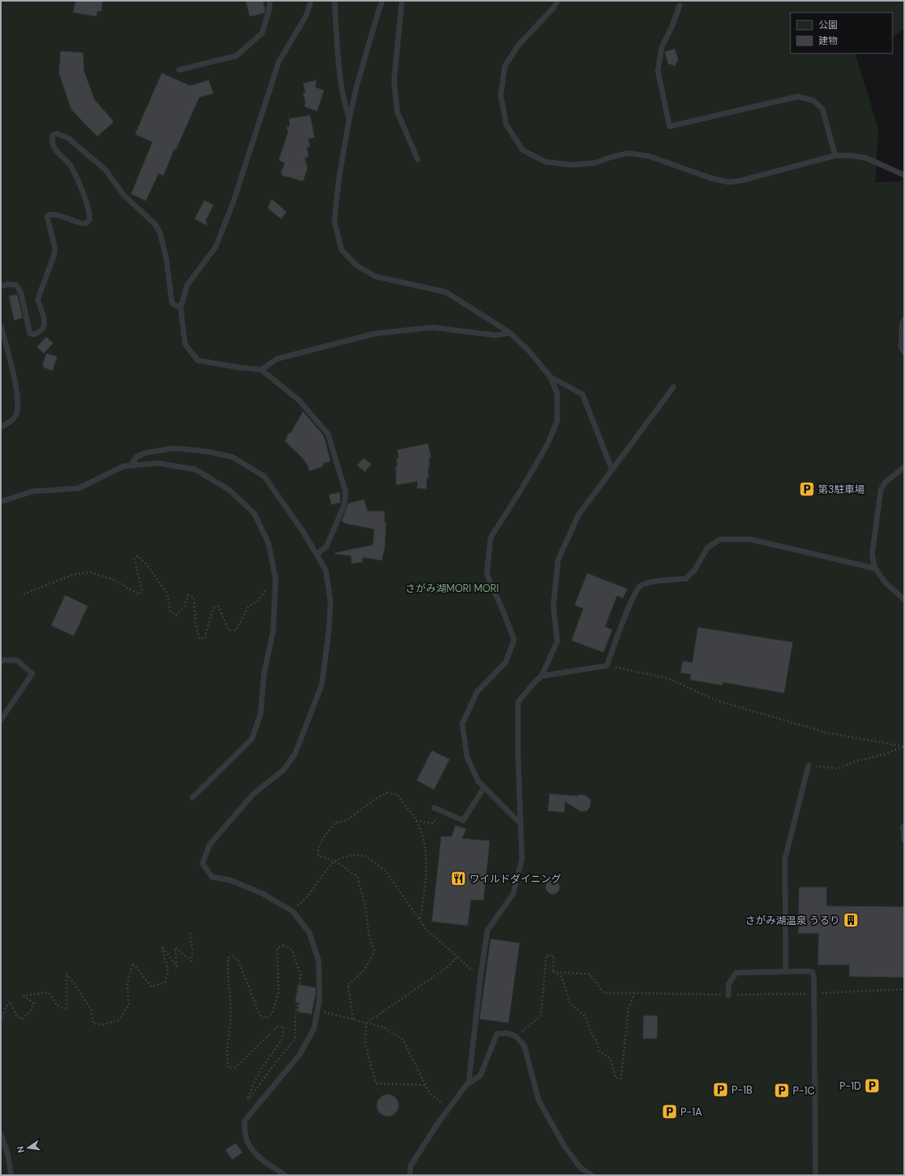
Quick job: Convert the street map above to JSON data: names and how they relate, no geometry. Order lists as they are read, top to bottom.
{
  "parks": ["さがみ湖MORI MORI"],
  "places": {
    "parking": [
      "第3駐車場",
      "P-1D",
      "P-1B",
      "P-1C",
      "P-1A"
    ],
    "restaurant": ["ワイルドダイニング"],
    "building": ["さがみ湖温泉 うるり"]
  },
  "legend": ["公園", "建物"],
  "north": "left"
}
